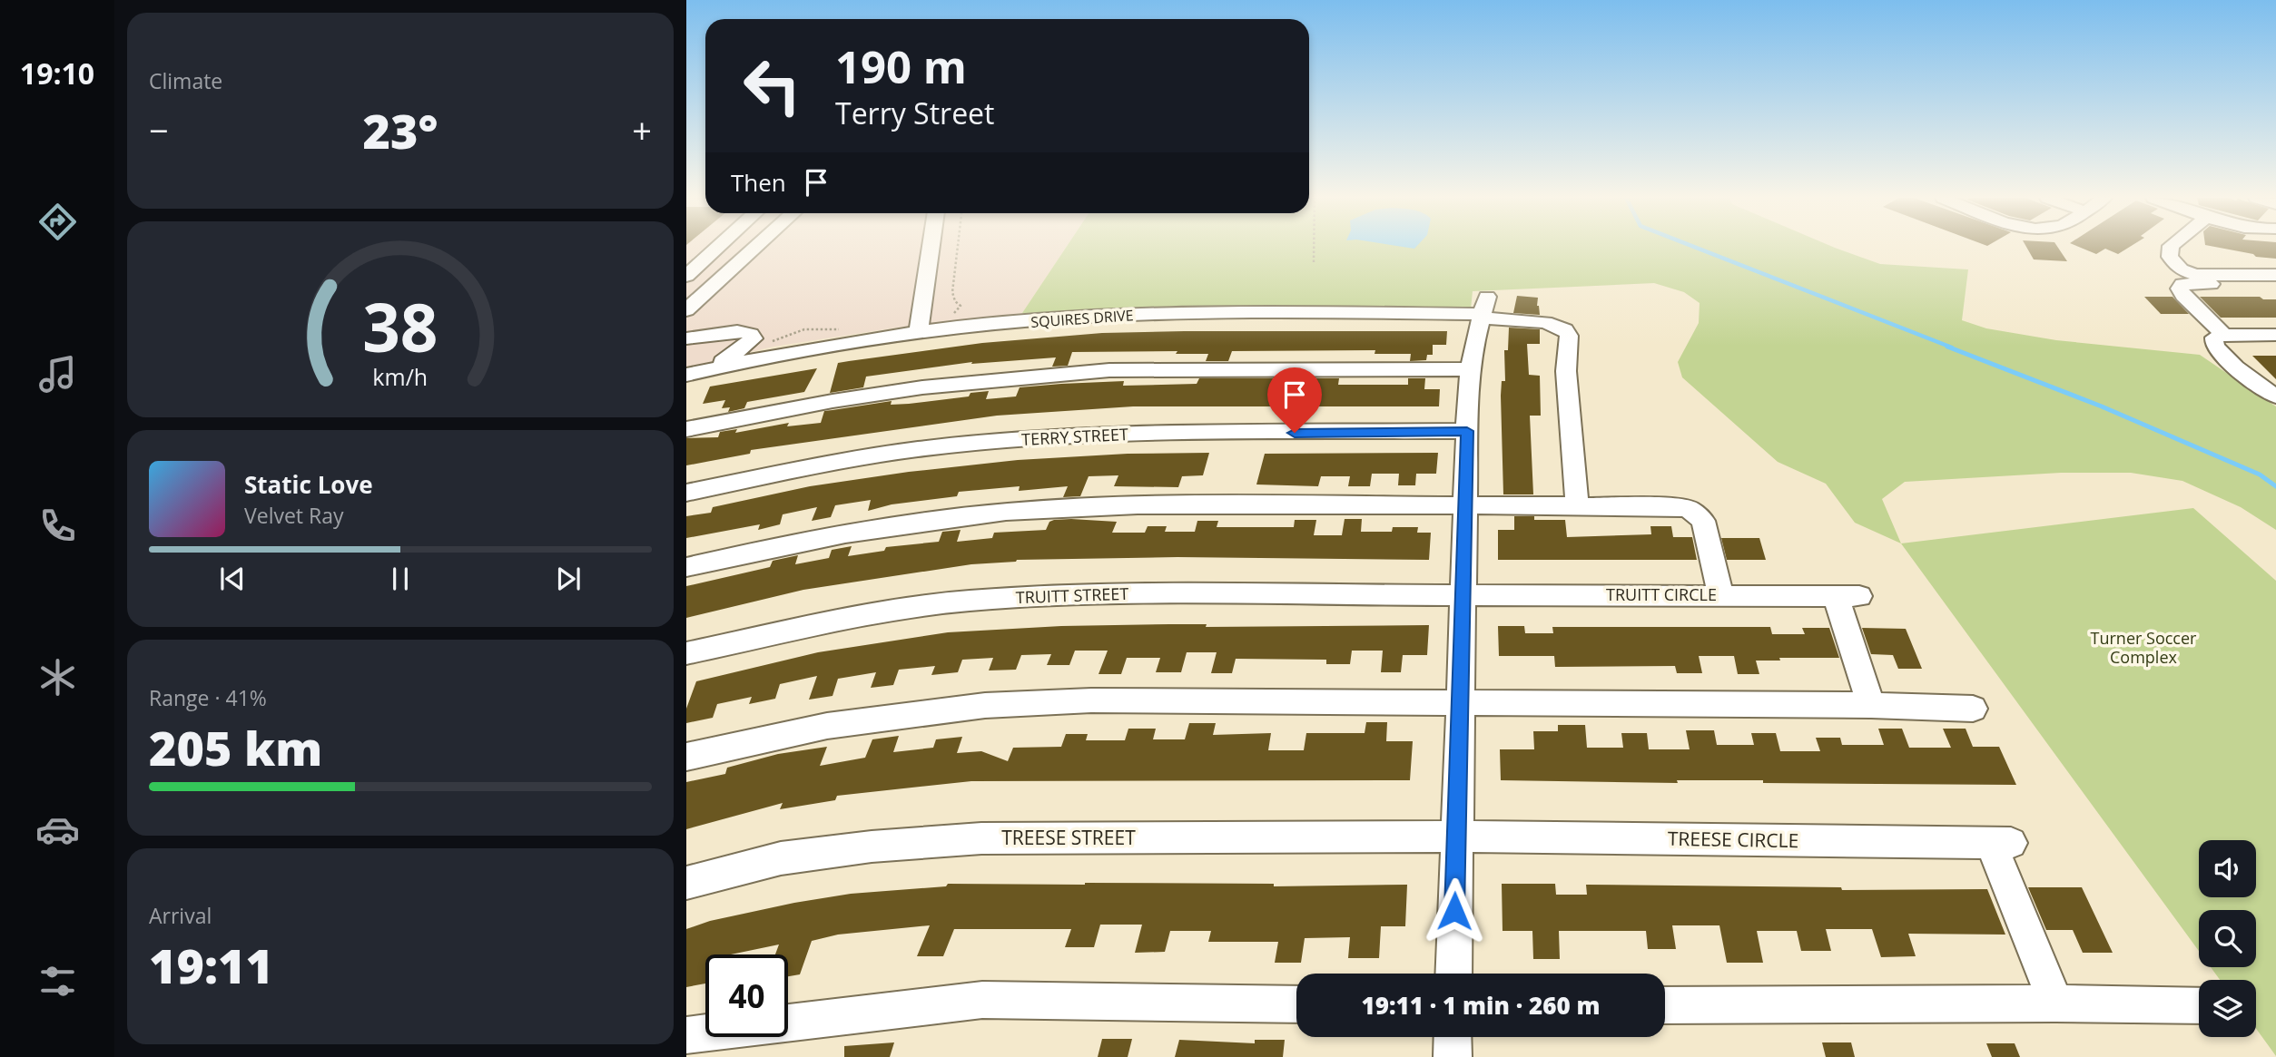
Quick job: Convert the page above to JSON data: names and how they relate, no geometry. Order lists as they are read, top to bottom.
{
  "streets": {
    "street": [
      "SQUIRES DRIVE",
      "TERRY STREET",
      "TRUITT CIRCLE",
      "TRUITT STREET",
      "TREESE STREET",
      "TREESE CIRCLE"
    ]
  },
  "crossings": [
    ["TRUITT CIRCLE", "TRUITT STREET"],
    ["TREESE STREET", "TREESE CIRCLE"]
  ],
  "parks": ["Turner Soccer Complex"],
  "page": {
    "tabs": "19:10",
    "tile": [
      "Climate",
      ["Range · 41%", "205 km"],
      ["Arrival", "19:11"]
    ],
    "turn": ["190 m", "Terry Street"],
    "heat": ["−", "23°", "+"],
    "then": "Then",
    "song": ["Static Love", "Velvet Ray"],
    "limit": "40",
    "trip": "19:11 · 1 min · 260 m",
    "gauge": ["38", "km/h"]
  }
}
